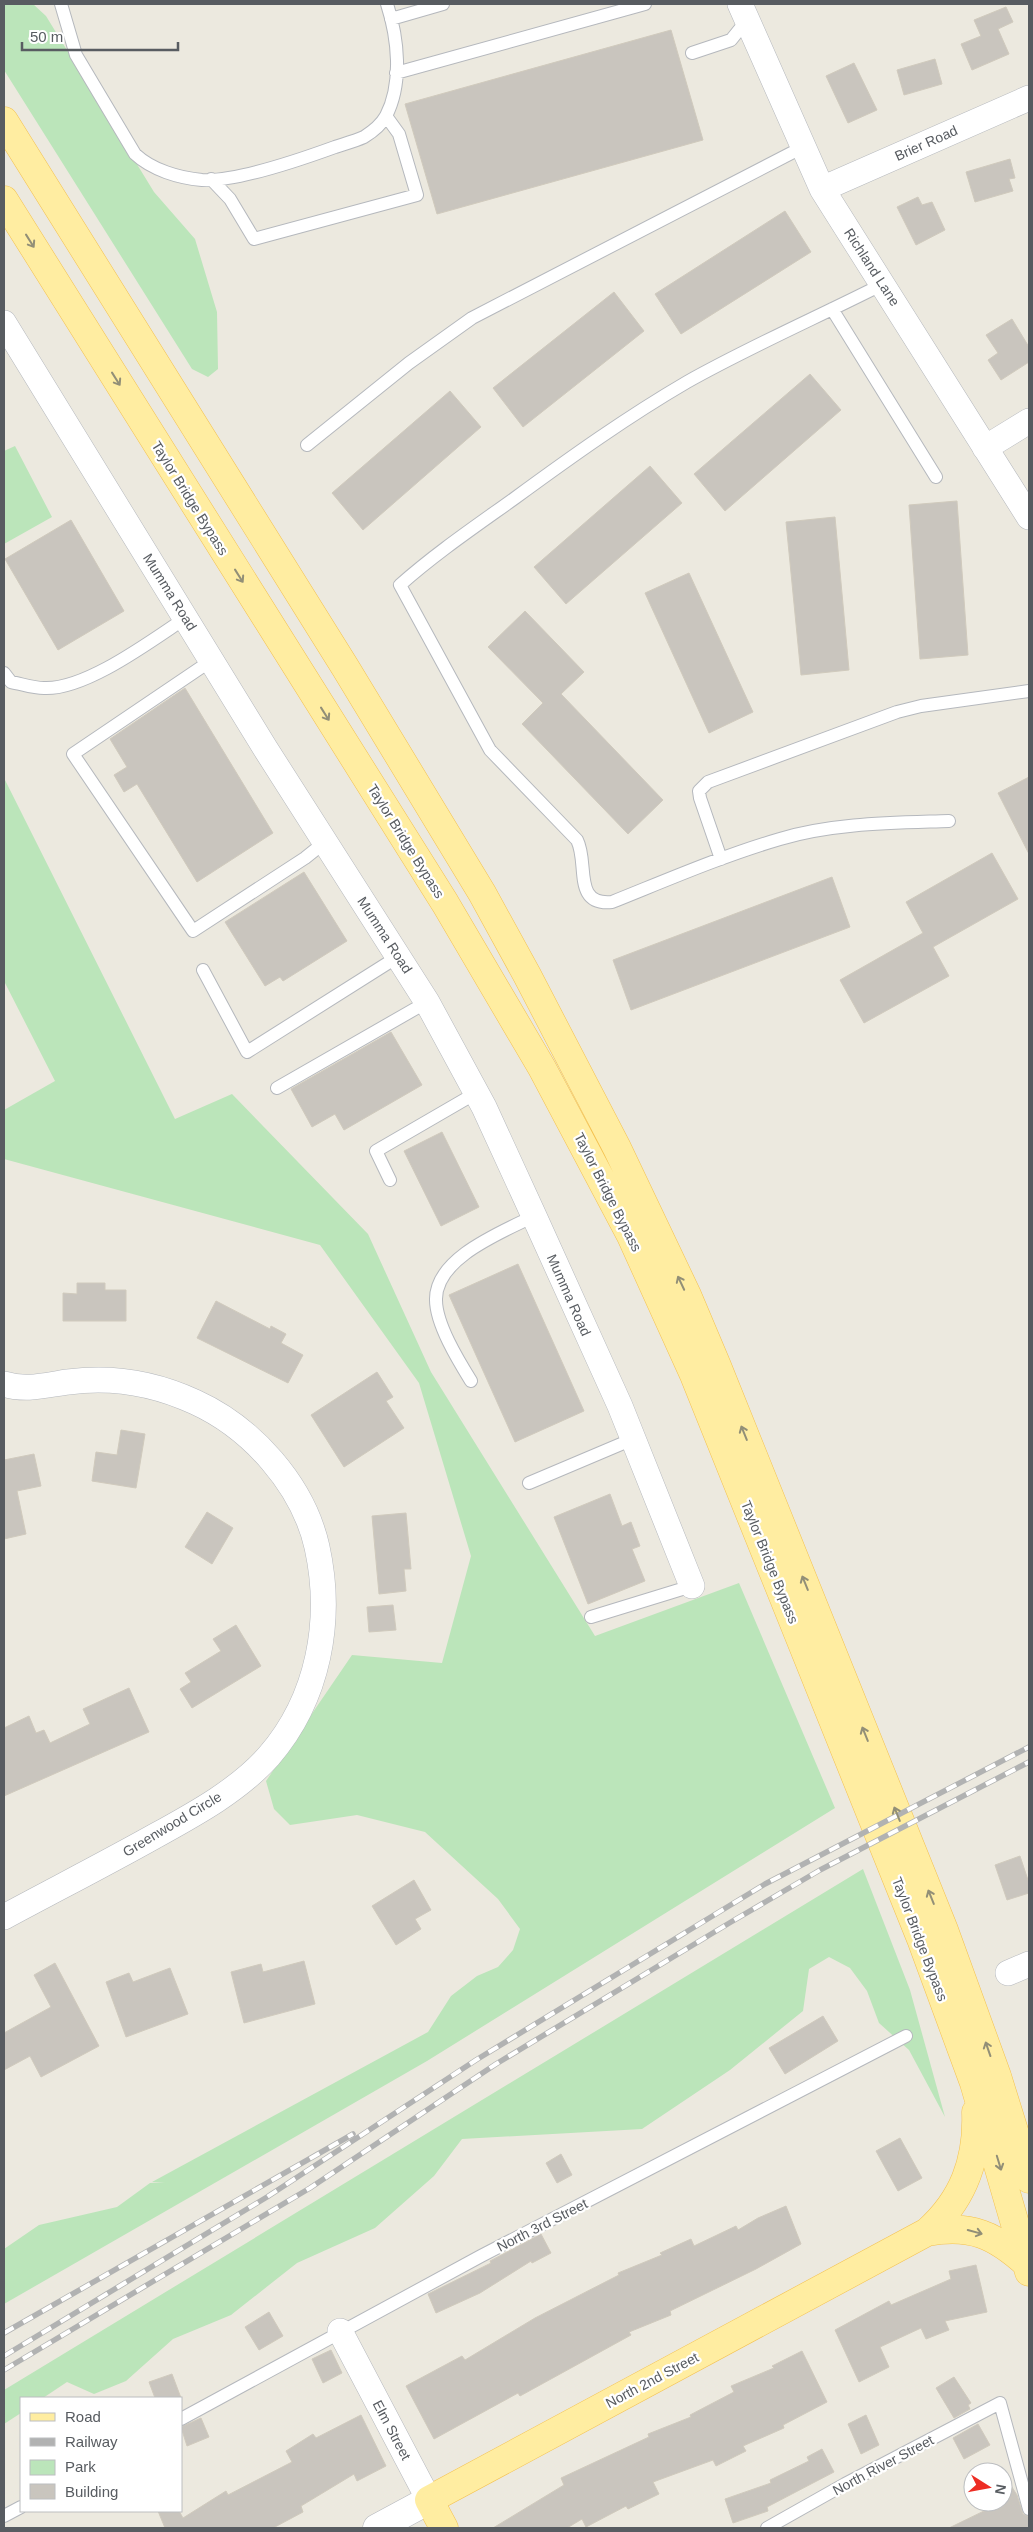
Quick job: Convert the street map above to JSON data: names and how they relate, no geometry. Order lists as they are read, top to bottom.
{
  "streets": {
    "main road": ["Taylor Bridge Bypass", "North 2nd Street", "Elm Street"],
    "street": [
      "Brier Road",
      "Richland Lane",
      "Mumma Road",
      "Greenwood Circle"
    ],
    "lane": ["North 3rd Street", "North River Street"]
  },
  "crossings": [
    ["Brier Road", "Richland Lane"],
    ["North 3rd Street", "Elm Street"],
    ["North 2nd Street", "Elm Street"]
  ],
  "legend": [
    "Road",
    "Railway",
    "Park",
    "Building"
  ],
  "scale_bar": "50 m",
  "north": "right"
}
